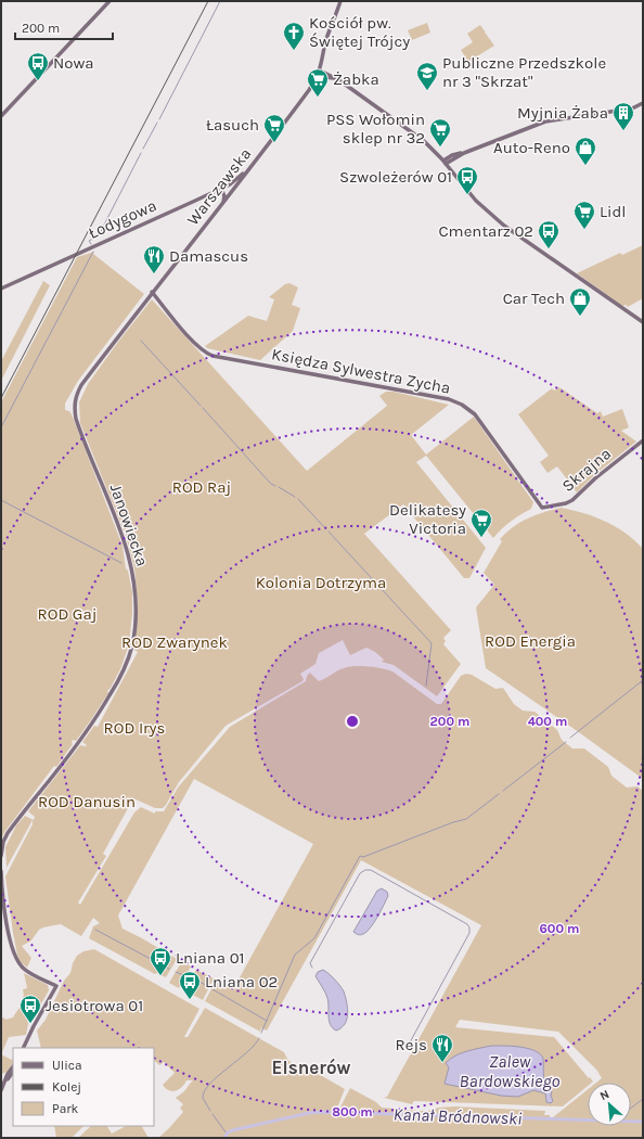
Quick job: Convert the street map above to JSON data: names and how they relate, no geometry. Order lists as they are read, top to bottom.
{
  "streets": {
    "street": [
      "Warszawska",
      "Łodygowa",
      "Księdza Sylwestra Zycha",
      "Skrajna",
      "Janowiecka"
    ]
  },
  "crossings": [
    ["Warszawska", "Łodygowa"],
    ["Warszawska", "Księdza Sylwestra Zycha"],
    ["Warszawska", "Janowiecka"],
    ["Księdza Sylwestra Zycha", "Skrajna"],
    ["Księdza Sylwestra Zycha", "Janowiecka"]
  ],
  "districts": ["Elsnerów"],
  "water": ["Zalew Bardowskiego", "Kanał Bródnowski"],
  "parks": [
    "ROD Raj",
    "Kolonia Dotrzyma",
    "ROD Gaj",
    "ROD Energia",
    "ROD Zwarynek",
    "ROD Irys",
    "ROD Danusin"
  ],
  "places": {
    "church": ["Kościół pw. Świętej Trójcy"],
    "bus stop": [
      "Nowa",
      "Szwoleżerów 01",
      "Cmentarz 02",
      "Lniana 01",
      "Lniana 02",
      "Jesiotrowa 01"
    ],
    "school or university": ["Publiczne Przedszkole nr 3 \"Skrzat\""],
    "supermarket": [
      "Żabka",
      "Łasuch",
      "PSS Wołomin sklep nr 32",
      "Lidl",
      "Delikatesy Victoria"
    ],
    "building": ["Myjnia Żaba"],
    "shop": ["Auto-Reno", "Car Tech"],
    "restaurant": ["Damascus", "Rejs"]
  },
  "legend": ["Ulica", "Kolej", "Park"],
  "scale_bar": "200 m",
  "north": "top left",
  "rings": [
    "200 m",
    "400 m",
    "600 m",
    "800 m"
  ]
}
